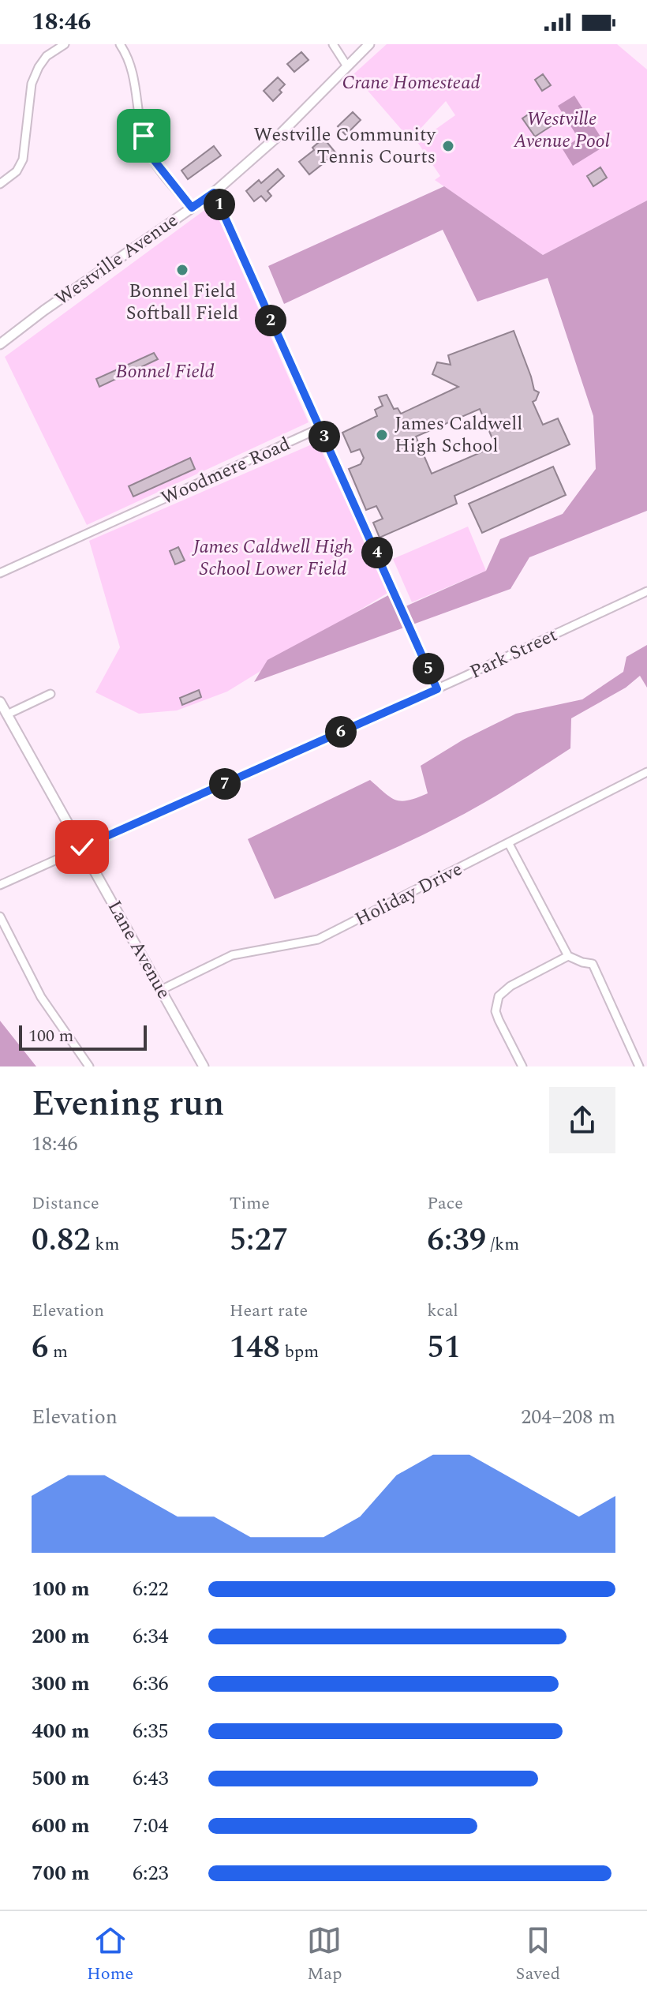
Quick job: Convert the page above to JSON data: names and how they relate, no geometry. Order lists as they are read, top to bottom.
{
  "streets": {
    "street": [
      "Westville Avenue",
      "Woodmere Road",
      "Park Street",
      "Holiday Drive",
      "Lane Avenue"
    ]
  },
  "crossings": [
    ["Park Street", "Lane Avenue"],
    ["Holiday Drive", "Lane Avenue"]
  ],
  "parks": [
    "Crane Homestead",
    "Westville Avenue Pool",
    "Bonnel Field",
    "James Caldwell High School Lower Field"
  ],
  "places": ["Westville Community Tennis Courts", "Bonnel Field Softball Field", "James Caldwell High School"],
  "scale_bar": "100 m",
  "page": {
    "status": "18:46",
    "pins": [
      "1",
      "2",
      "3",
      "4",
      "5",
      "6",
      "7"
    ],
    "scale": "100 m",
    "heading": ["Evening run", "18:46"],
    "stats": [
      ["Distance", "0.82 km"],
      ["Time", "5:27"],
      ["Pace", "6:39 /km"],
      ["Elevation", "6 m"],
      ["Heart rate", "148 bpm"],
      ["kcal", "51"]
    ],
    "chart": ["Elevation", "204–208 m"],
    "list": [
      {
        "name": "100 m",
        "note": "6:22"
      },
      {
        "name": "200 m",
        "note": "6:34"
      },
      {
        "name": "300 m",
        "note": "6:36"
      },
      {
        "name": "400 m",
        "note": "6:35"
      },
      {
        "name": "500 m",
        "note": "6:43"
      },
      {
        "name": "600 m",
        "note": "7:04"
      },
      {
        "name": "700 m",
        "note": "6:23"
      }
    ],
    "tabs": ["Home", "Map", "Saved"]
  }
}
